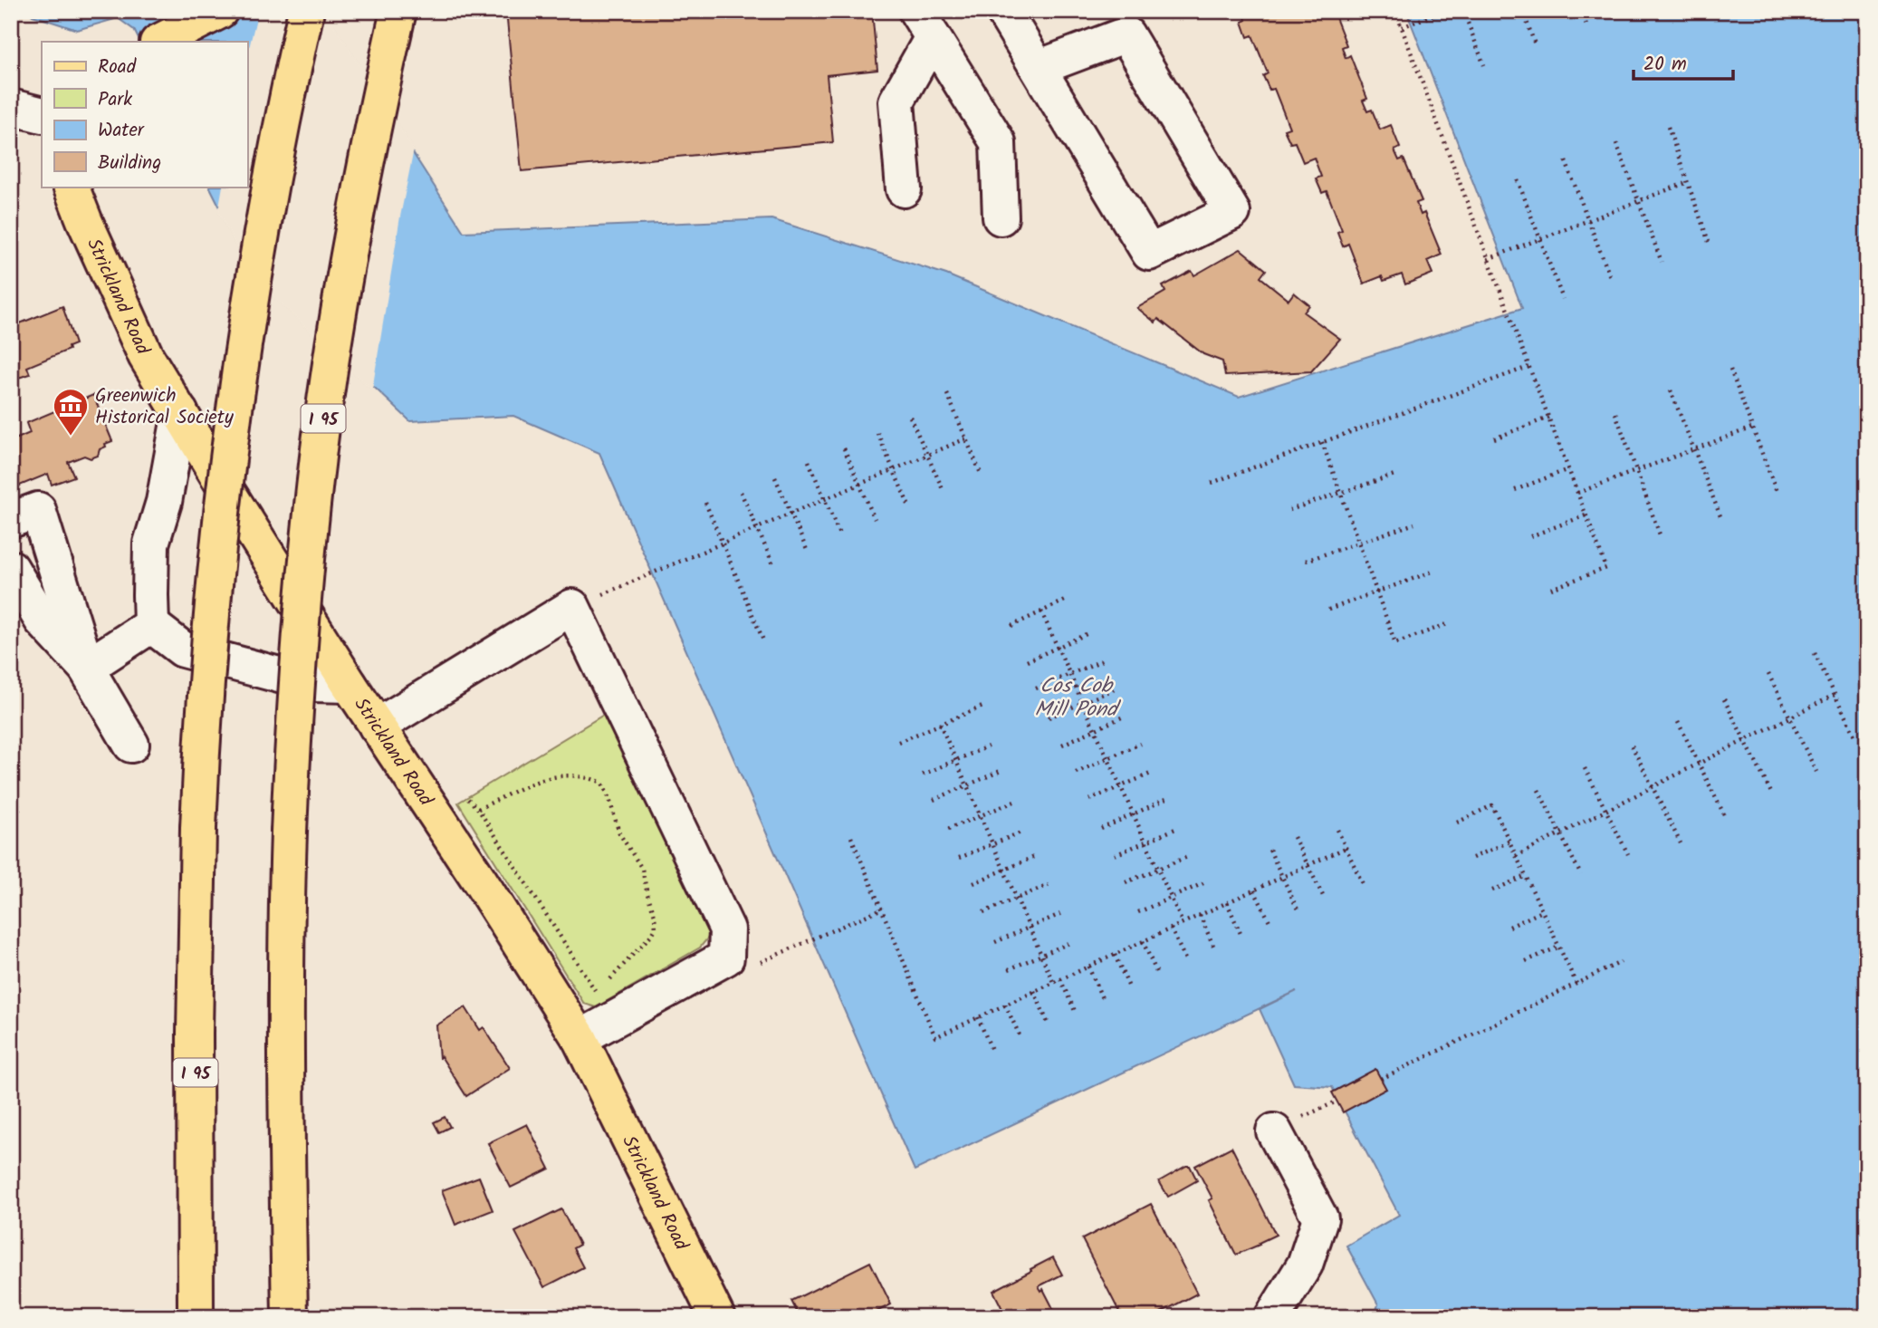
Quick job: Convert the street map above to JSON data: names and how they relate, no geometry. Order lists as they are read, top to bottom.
{
  "streets": {
    "main road": ["Strickland Road", "I 95"]
  },
  "water": ["Cos Cob Mill Pond"],
  "places": {
    "museum": ["Greenwich Historical Society"]
  },
  "legend": [
    "Road",
    "Park",
    "Water",
    "Building"
  ],
  "scale_bar": "20 m"
}
